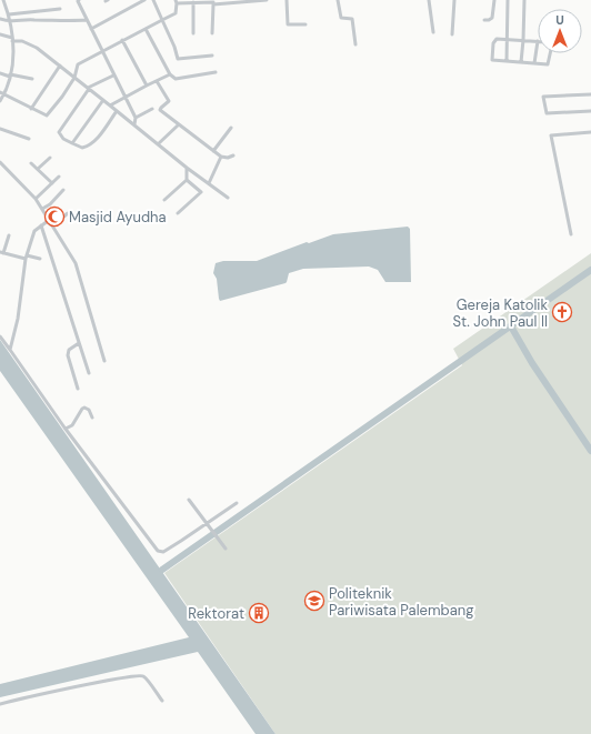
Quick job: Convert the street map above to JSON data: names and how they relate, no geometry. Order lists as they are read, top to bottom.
{
  "places": {
    "mosque": ["Masjid Ayudha"],
    "church": ["Gereja Katolik St. John Paul II"],
    "school or university": ["Politeknik Pariwisata Palembang"],
    "building": ["Rektorat"]
  },
  "north": "top"
}
